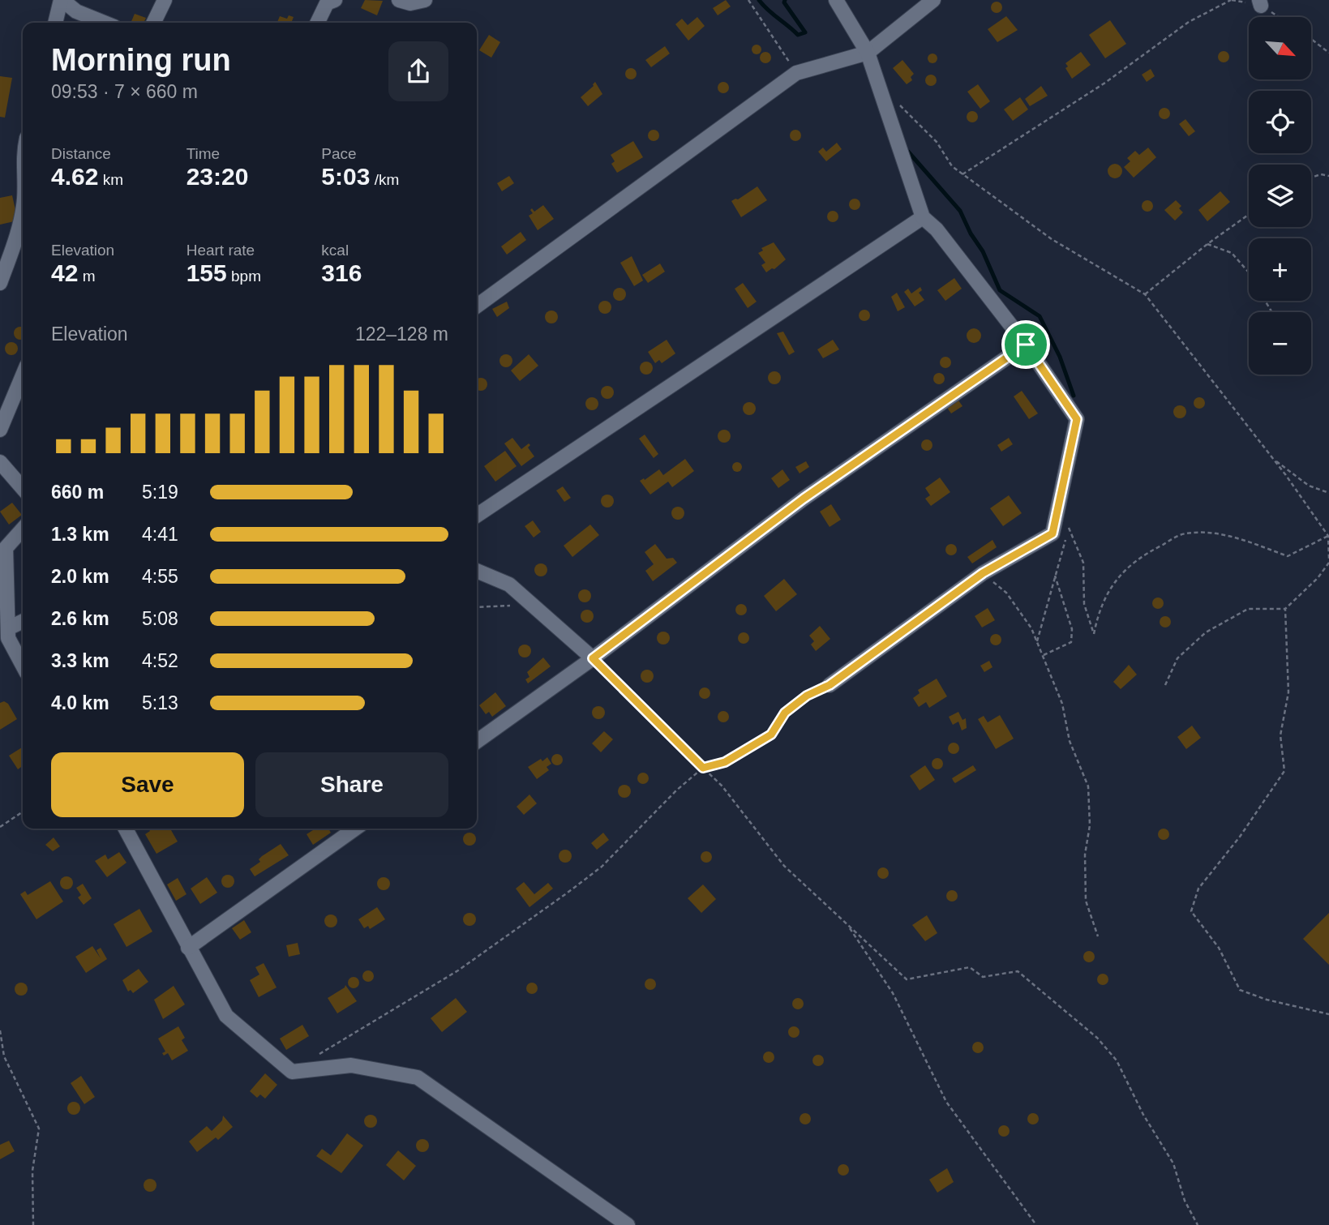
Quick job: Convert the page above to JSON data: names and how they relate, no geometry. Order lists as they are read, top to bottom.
{
  "north": "bottom right",
  "page": {
    "map_buttons": ["+", "−"],
    "heading": ["Morning run", "09:53 · 7 × 660 m"],
    "stats": [
      ["Distance", "4.62 km"],
      ["Time", "23:20"],
      ["Pace", "5:03 /km"],
      ["Elevation", "42 m"],
      ["Heart rate", "155 bpm"],
      ["kcal", "316"]
    ],
    "chart": ["Elevation", "122–128 m"],
    "list": [
      {
        "name": "660 m",
        "note": "5:19"
      },
      {
        "name": "1.3 km",
        "note": "4:41"
      },
      {
        "name": "2.0 km",
        "note": "4:55"
      },
      {
        "name": "2.6 km",
        "note": "5:08"
      },
      {
        "name": "3.3 km",
        "note": "4:52"
      },
      {
        "name": "4.0 km",
        "note": "5:13"
      }
    ],
    "buttons": ["Save", "Share"]
  }
}
